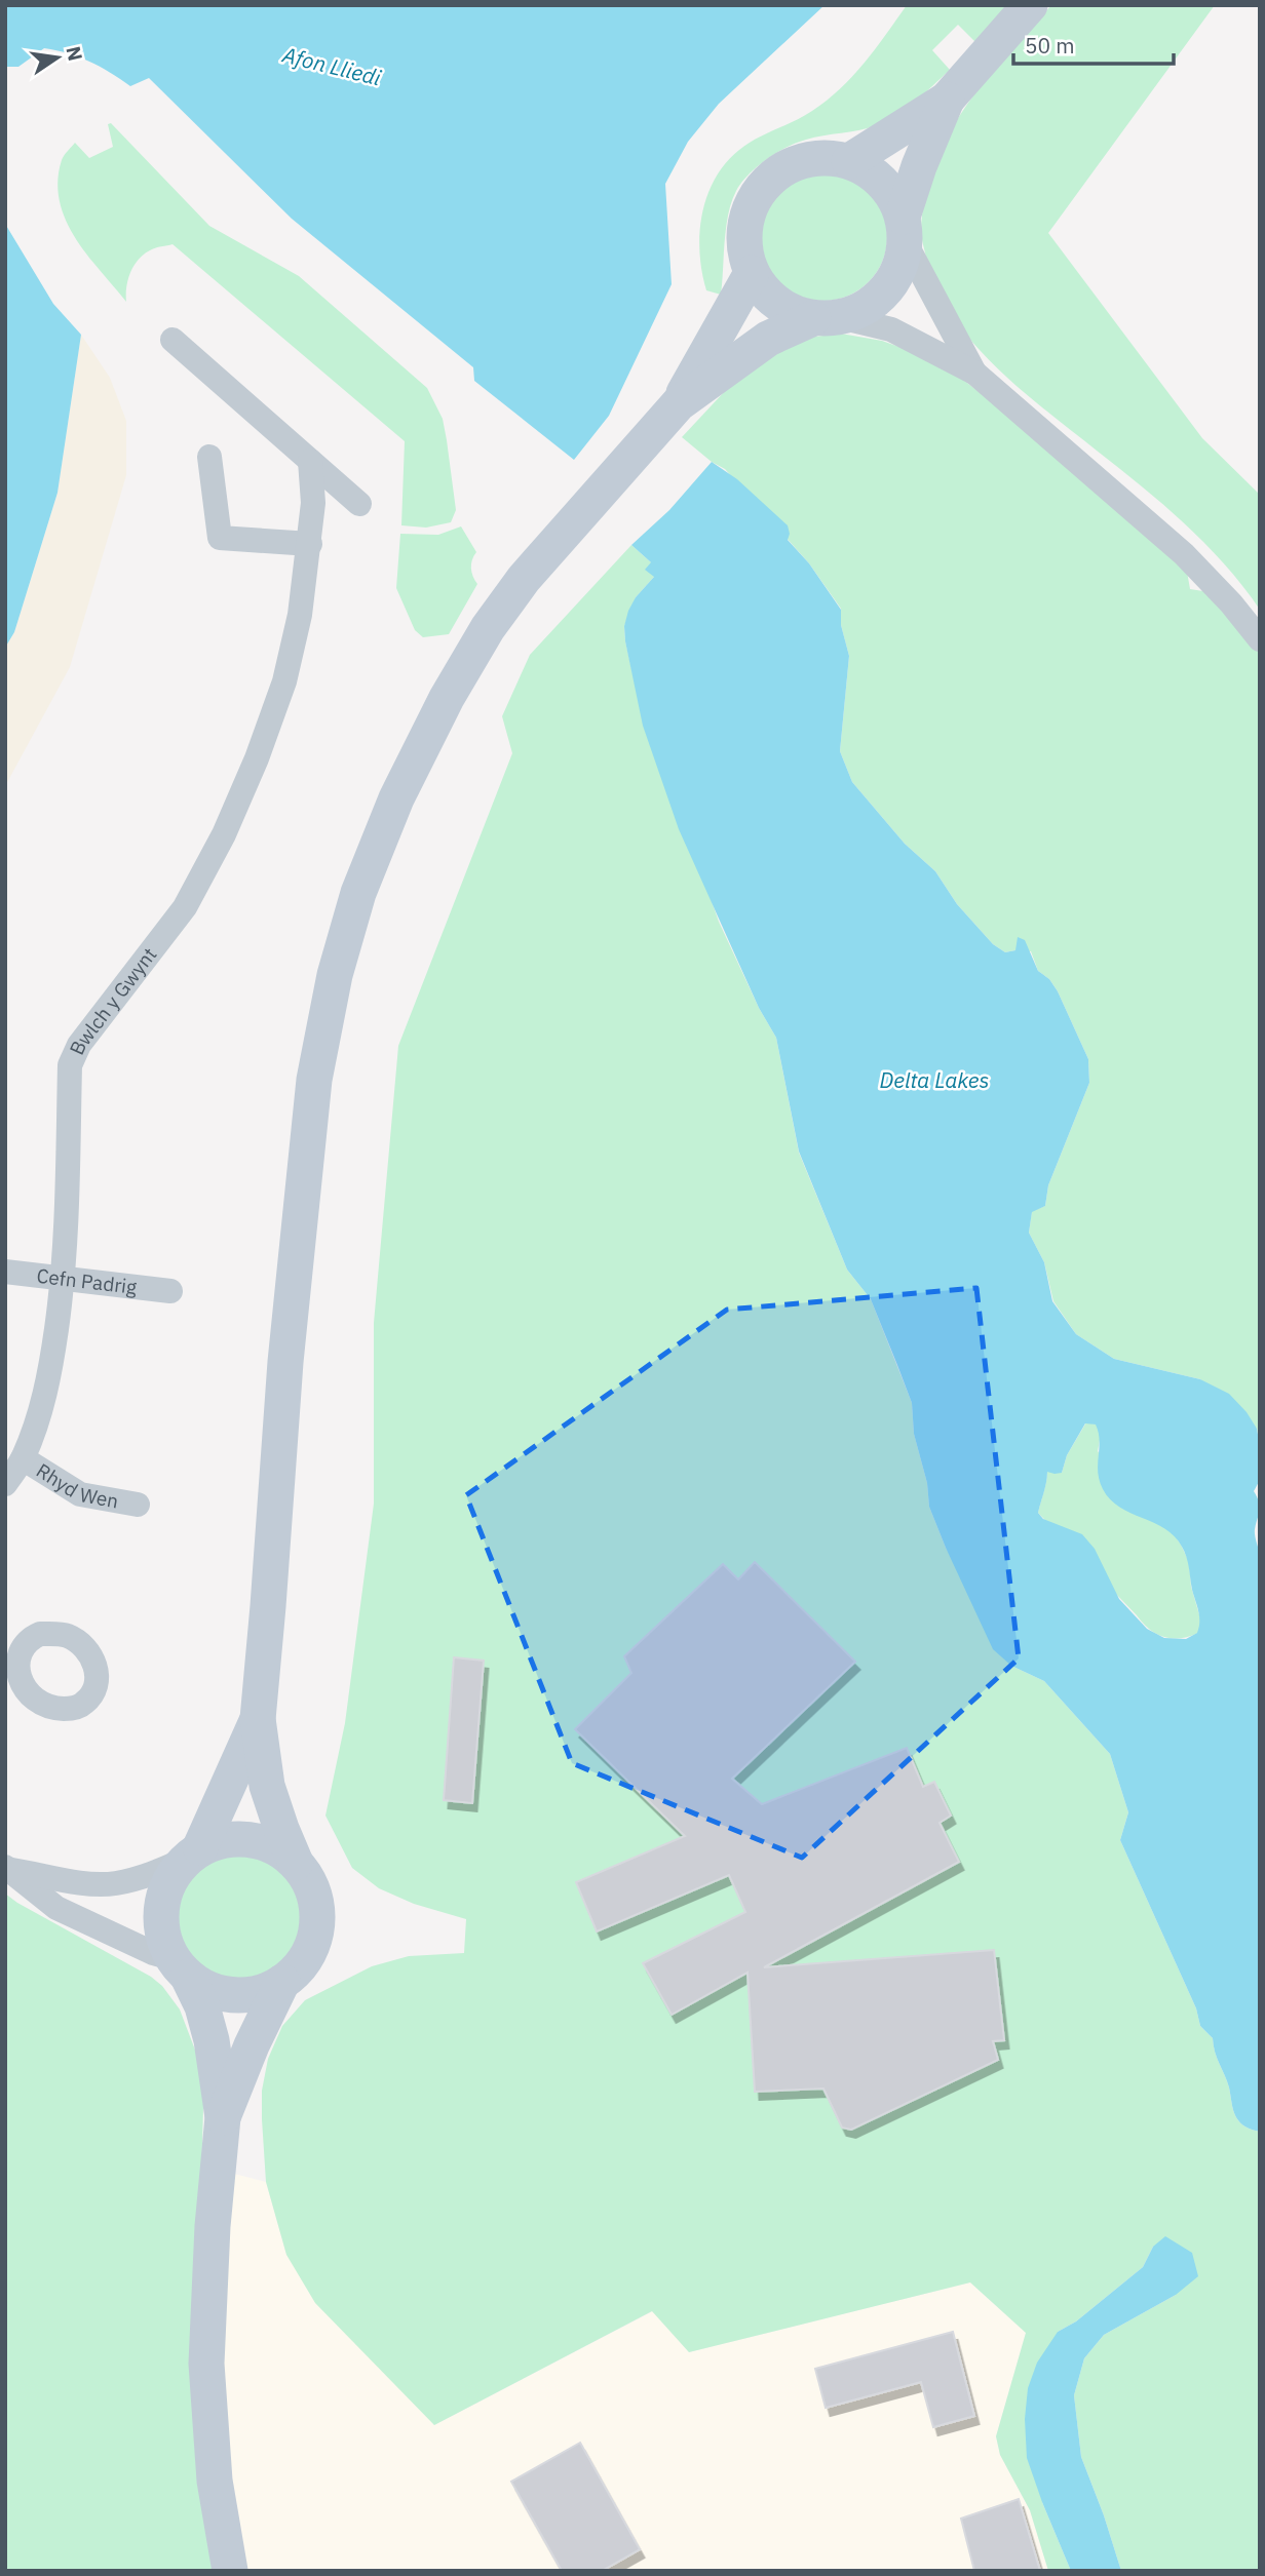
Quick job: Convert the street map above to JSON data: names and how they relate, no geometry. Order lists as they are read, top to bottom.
{
  "streets": {
    "street": ["Bwlch y Gwynt", "Cefn Padrig", "Rhyd Wen"]
  },
  "crossings": [
    ["Bwlch y Gwynt", "Cefn Padrig"],
    ["Bwlch y Gwynt", "Rhyd Wen"]
  ],
  "water": ["Afon Lliedi", "Delta Lakes"],
  "scale_bar": "50 m",
  "north": "right"
}
